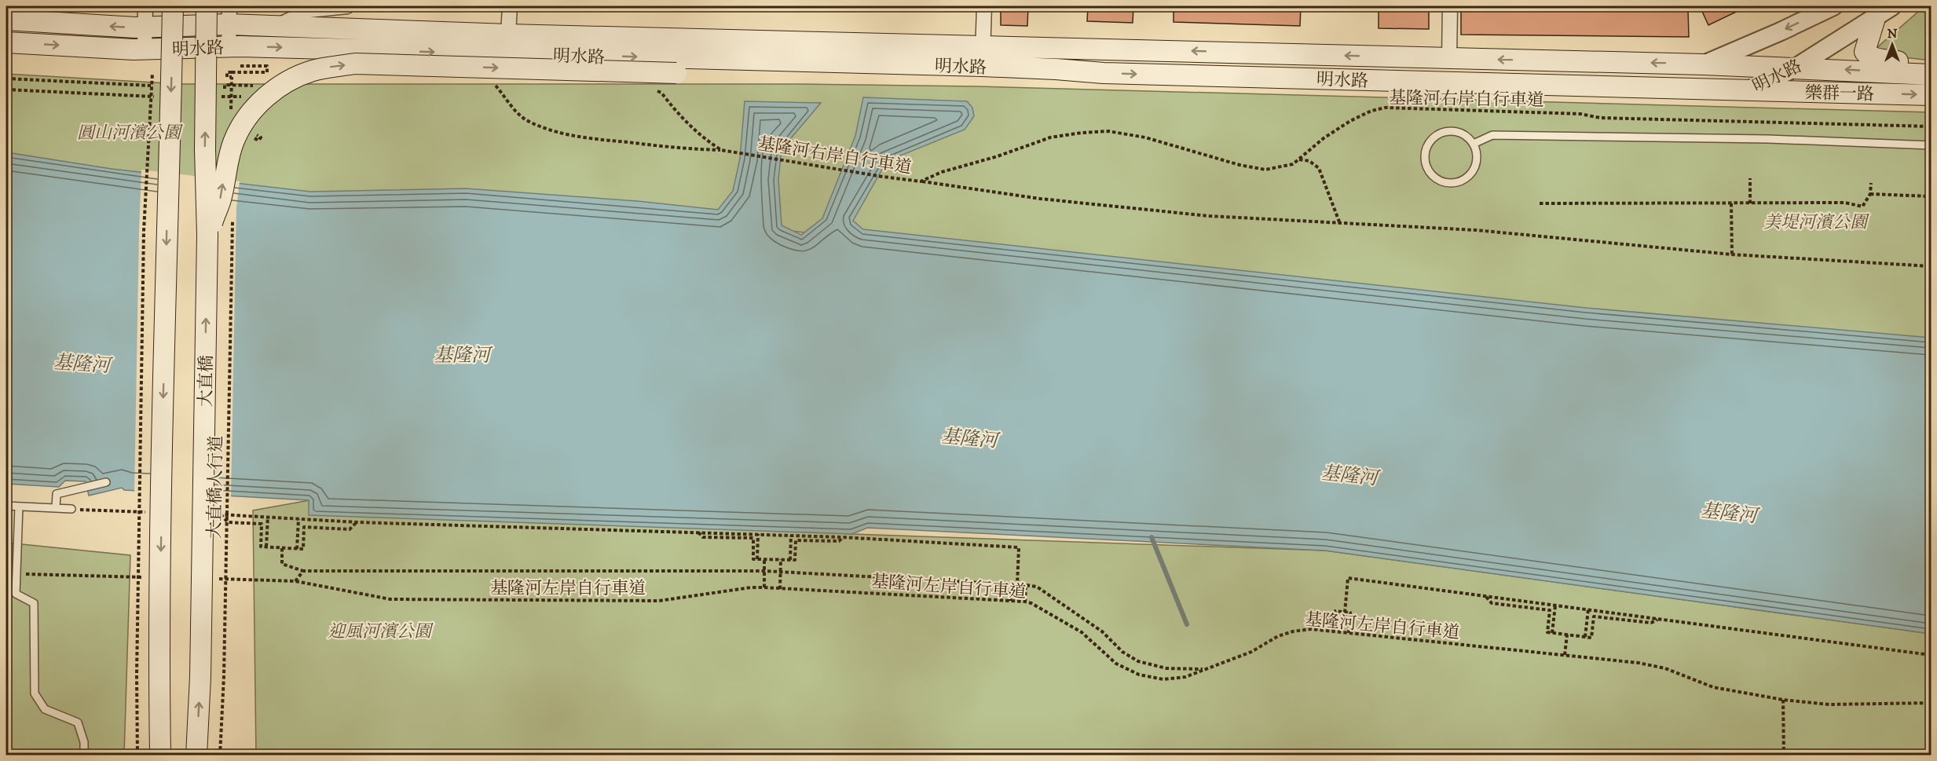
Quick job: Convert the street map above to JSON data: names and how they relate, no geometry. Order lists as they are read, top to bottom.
{
  "streets": {
    "main road": ["明水路", "樂群一路", "大直橋"],
    "path": ["基隆河右岸自行車道", "大直橋人行道", "基隆河左岸自行車道"]
  },
  "crossings": [
    ["明水路", "樂群一路"]
  ],
  "water": ["基隆河"],
  "parks": ["圓山河濱公園", "美堤河濱公園", "迎風河濱公園"],
  "north": "top"
}
